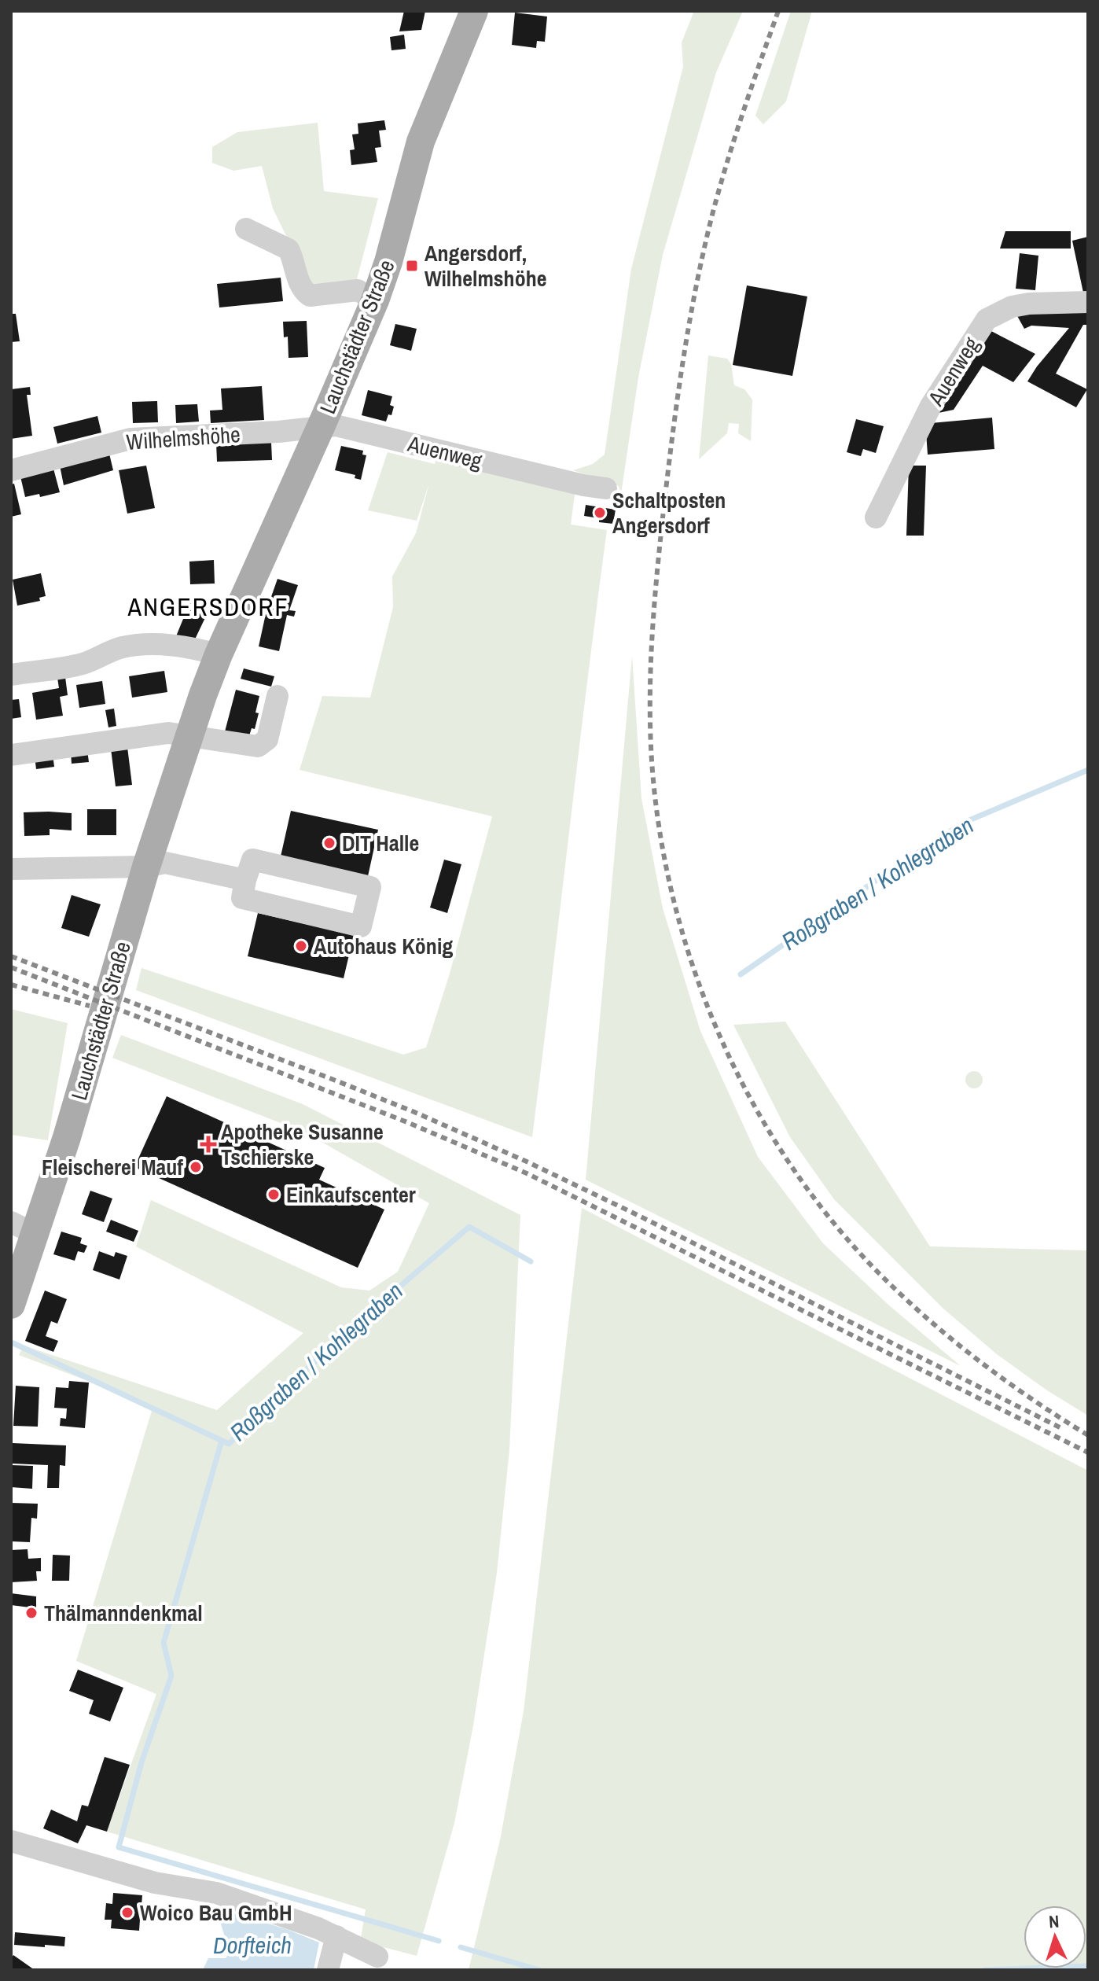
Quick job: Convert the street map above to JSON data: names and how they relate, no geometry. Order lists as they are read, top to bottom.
{
  "streets": {
    "main road": ["Lauchstädter Straße"],
    "street": ["Auenweg", "Wilhelmshöhe"]
  },
  "crossings": [
    ["Lauchstädter Straße", "Auenweg"],
    ["Lauchstädter Straße", "Wilhelmshöhe"],
    ["Auenweg", "Wilhelmshöhe"]
  ],
  "districts": ["ANGERSDORF"],
  "water": ["Roßgraben / Kohlegraben", "Dorfteich"],
  "places": {
    "transit": ["Angersdorf, Wilhelmshöhe"],
    "other": [
      "Schaltposten Angersdorf",
      "DIT Halle",
      "Autohaus König",
      "Fleischerei Mauf",
      "Einkaufscenter",
      "Thälmanndenkmal",
      "Woico Bau GmbH"
    ],
    "health": ["Apotheke Susanne Tschierske"]
  },
  "north": "top"
}
